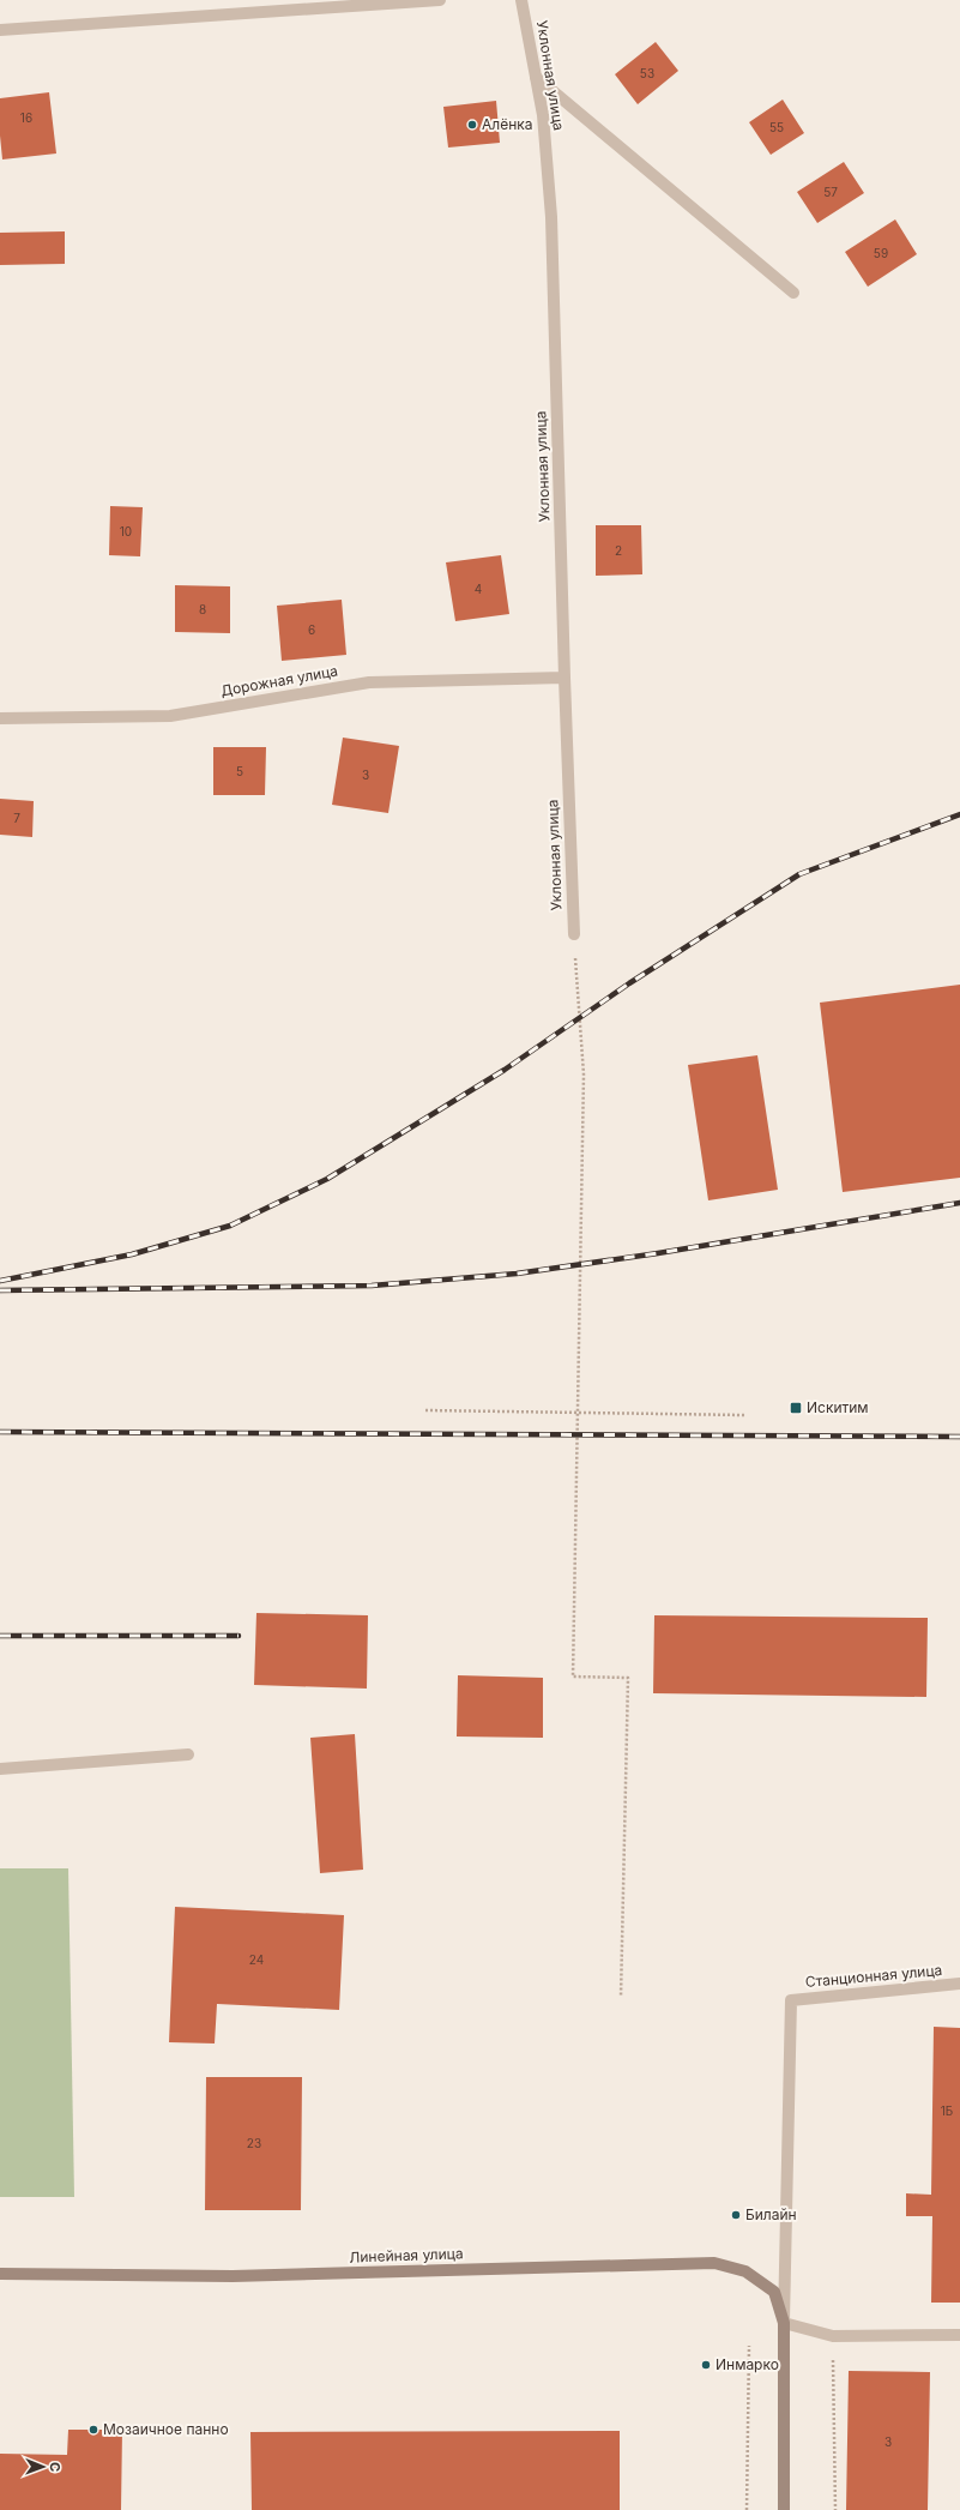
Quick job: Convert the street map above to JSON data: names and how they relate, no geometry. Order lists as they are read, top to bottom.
{
  "streets": {
    "main road": ["Линейная улица"],
    "street": ["Уклонная улица", "Дорожная улица", "Станционная улица"]
  },
  "crossings": [
    ["Уклонная улица", "Дорожная улица"],
    ["Станционная улица", "Линейная улица"]
  ],
  "places": {
    "other": [
      "Алёнка",
      "Билайн",
      "Инмарко",
      "Мозаичное панно"
    ],
    "transit": ["Искитим"]
  },
  "house_numbers": [
    "53",
    "16",
    "55",
    "57",
    "59",
    "10",
    "2",
    "4",
    "8",
    "6",
    "5",
    "3",
    "7",
    "24",
    "1Б",
    "23",
    "3"
  ],
  "north": "right"
}
